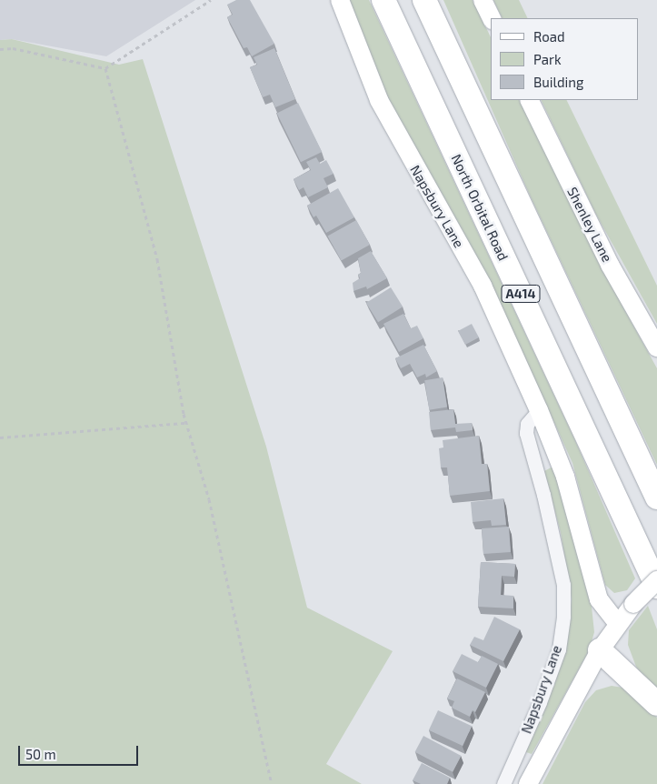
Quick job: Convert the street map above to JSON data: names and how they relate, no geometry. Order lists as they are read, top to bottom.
{
  "streets": {
    "highway": ["North Orbital Road", "A414"],
    "street": ["Napsbury Lane", "Shenley Lane"]
  },
  "legend": ["Road", "Park", "Building"],
  "scale_bar": "50 m"
}
